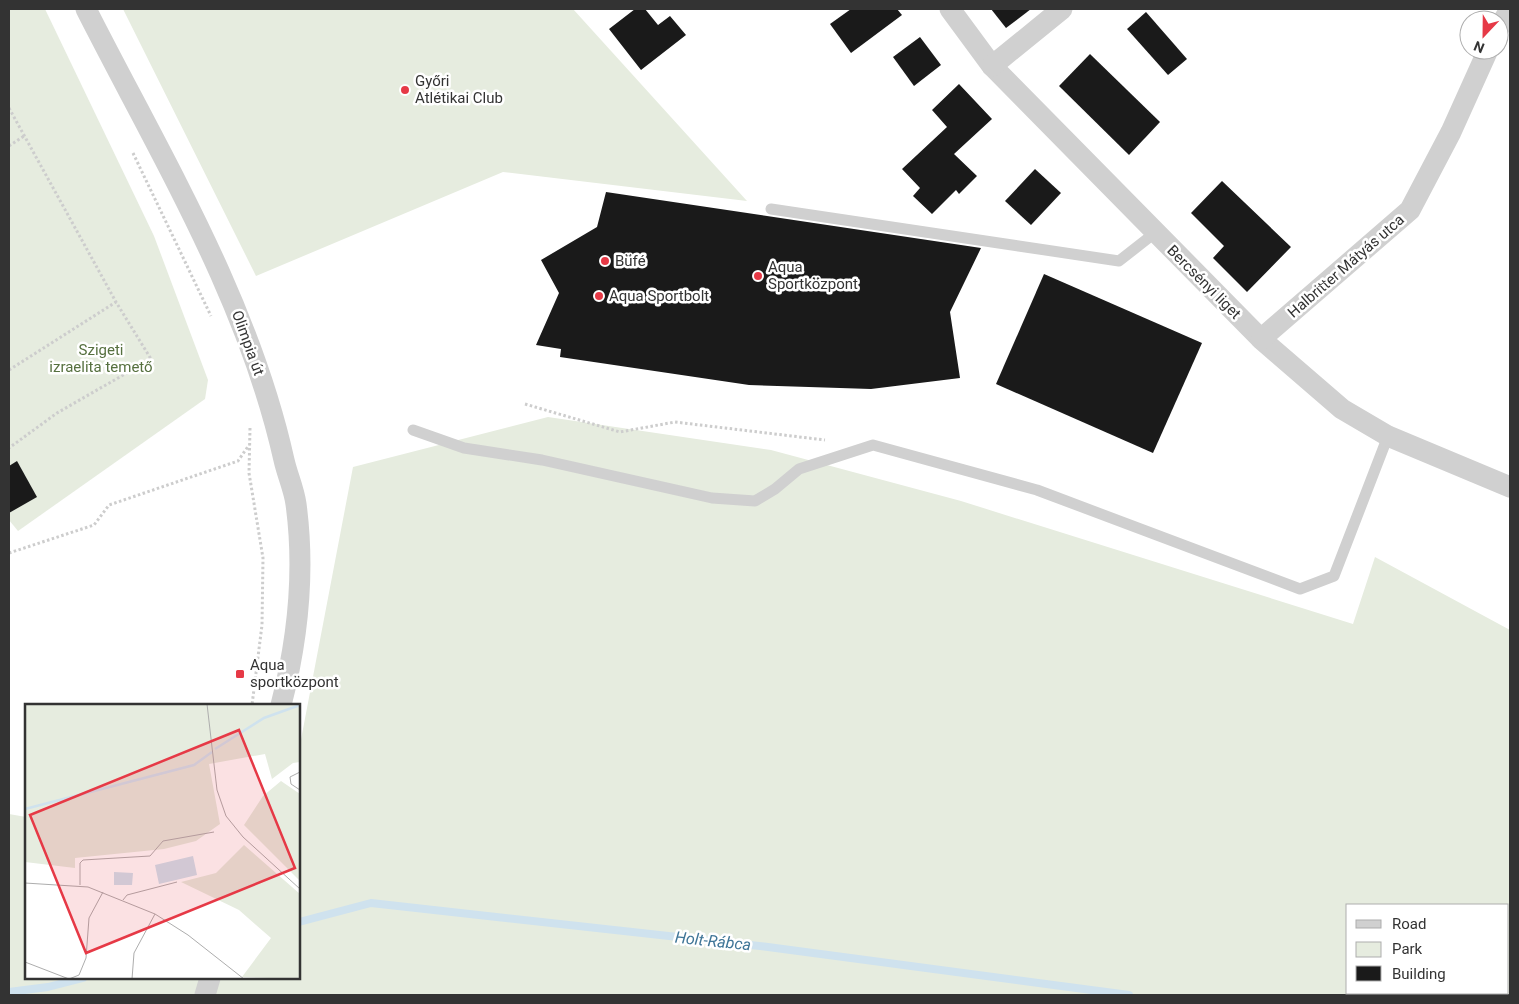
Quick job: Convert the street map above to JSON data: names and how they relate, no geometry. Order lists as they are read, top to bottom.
{
  "streets": {
    "street": ["Halbritter Mátyás utca", "Bercsényi liget", "Olimpia út"]
  },
  "crossings": [
    ["Halbritter Mátyás utca", "Bercsényi liget"]
  ],
  "water": ["Holt-Rábca"],
  "parks": ["Szigeti izraelita temető"],
  "places": {
    "other": [
      "Győri Atlétikai Club",
      "Büfé",
      "Aqua Sportközpont",
      "Aqua Sportbolt"
    ],
    "transit": ["Aqua sportközpont"]
  },
  "legend": ["Road", "Park", "Building"],
  "north": "bottom"
}
